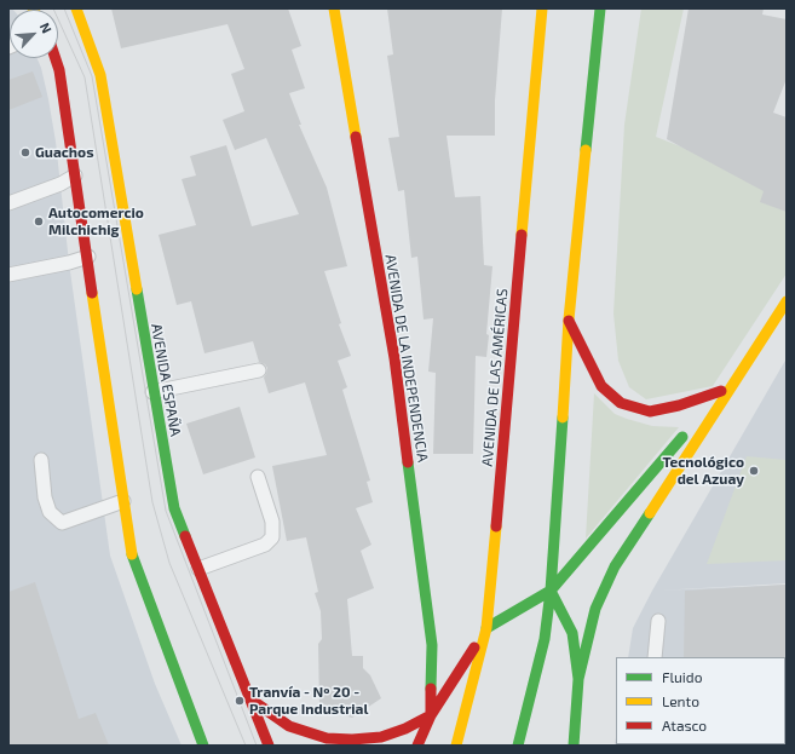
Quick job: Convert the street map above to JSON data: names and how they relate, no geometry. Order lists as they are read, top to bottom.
{
  "streets": {
    "main road": ["AVENIDA DE LA INDEPENDENCIA", "AVENIDA DE LAS AMÉRICAS", "AVENIDA ESPAÑA"]
  },
  "places": [
    "Guachos",
    "Autocomercio Milchichig",
    "Tecnológico del Azuay",
    "Tranvía - Nº 20 - Parque Industrial"
  ],
  "legend": ["Fluido", "Lento", "Atasco"],
  "north": "top right"
}
